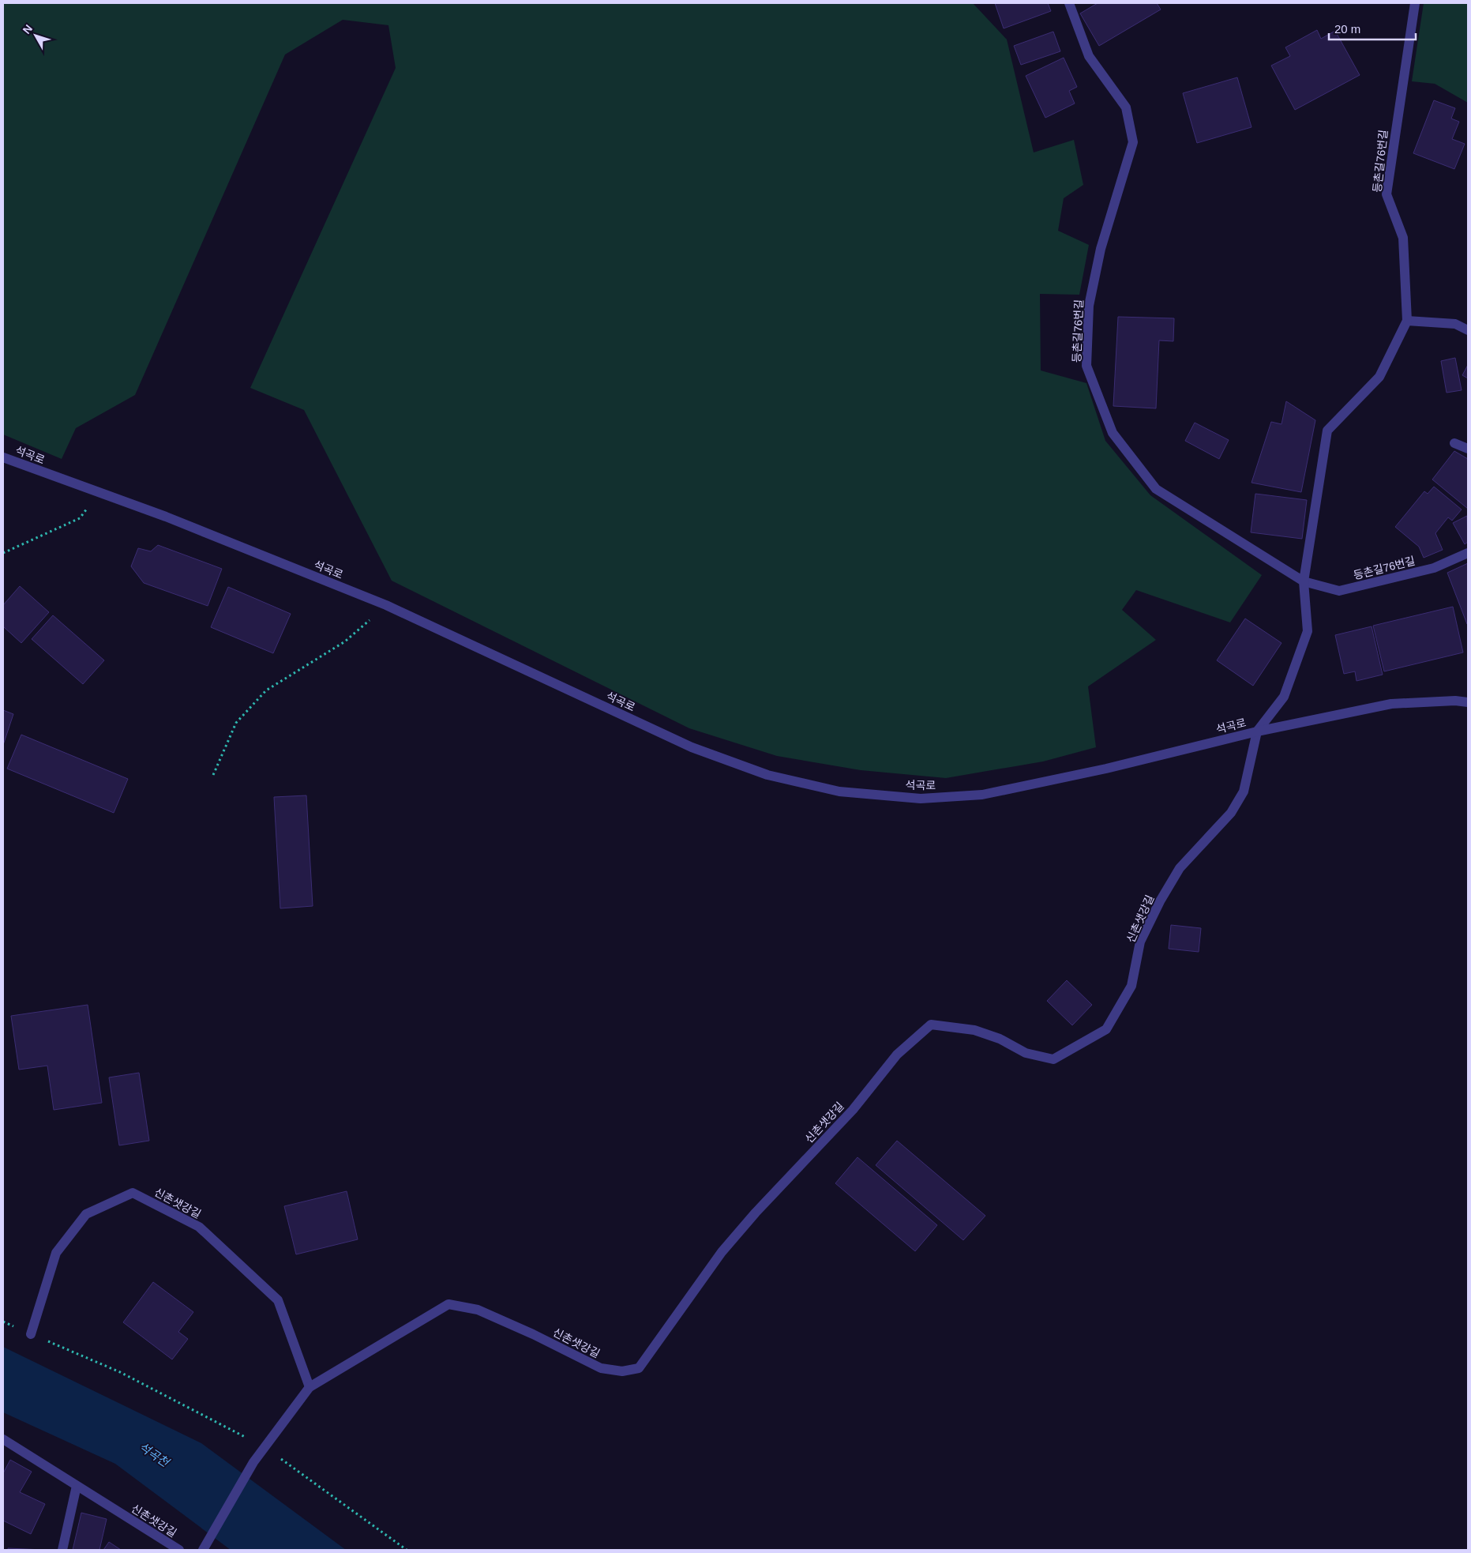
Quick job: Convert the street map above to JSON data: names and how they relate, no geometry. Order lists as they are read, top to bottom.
{
  "streets": {
    "street": ["등촌길76번길", "석곡로", "신촌샛강길"]
  },
  "crossings": [
    ["등촌길76번길", "석곡로"],
    ["석곡로", "신촌샛강길"]
  ],
  "water": ["석곡천"],
  "scale_bar": "20 m",
  "north": "top left"
}
